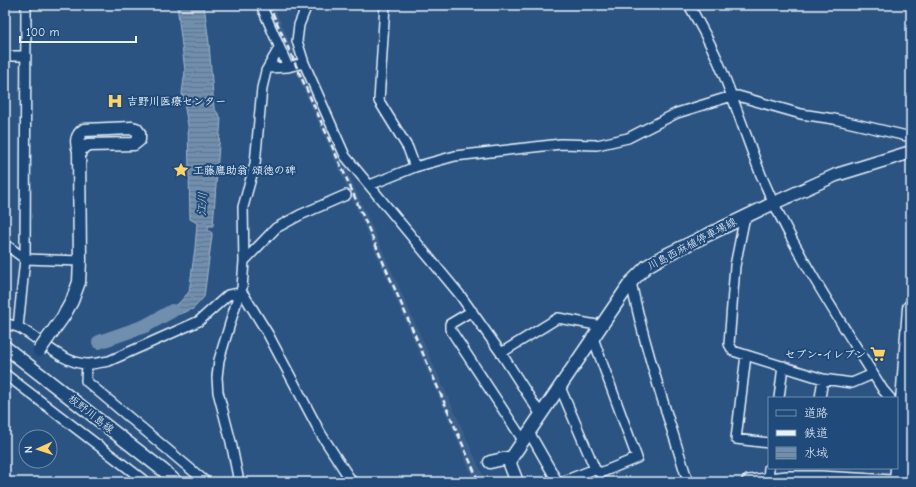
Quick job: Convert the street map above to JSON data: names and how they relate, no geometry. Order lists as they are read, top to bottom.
{
  "streets": {
    "main road": ["川島西麻植停車場線", "板野川島線"]
  },
  "water": ["江川"],
  "places": {
    "hospital": ["吉野川医療センター"],
    "place": ["工藤鷹助翁 頌徳の碑"],
    "supermarket": ["セブン-イレブン"]
  },
  "legend": ["道路", "鉄道", "水域"],
  "scale_bar": "100 m",
  "north": "left"
}
